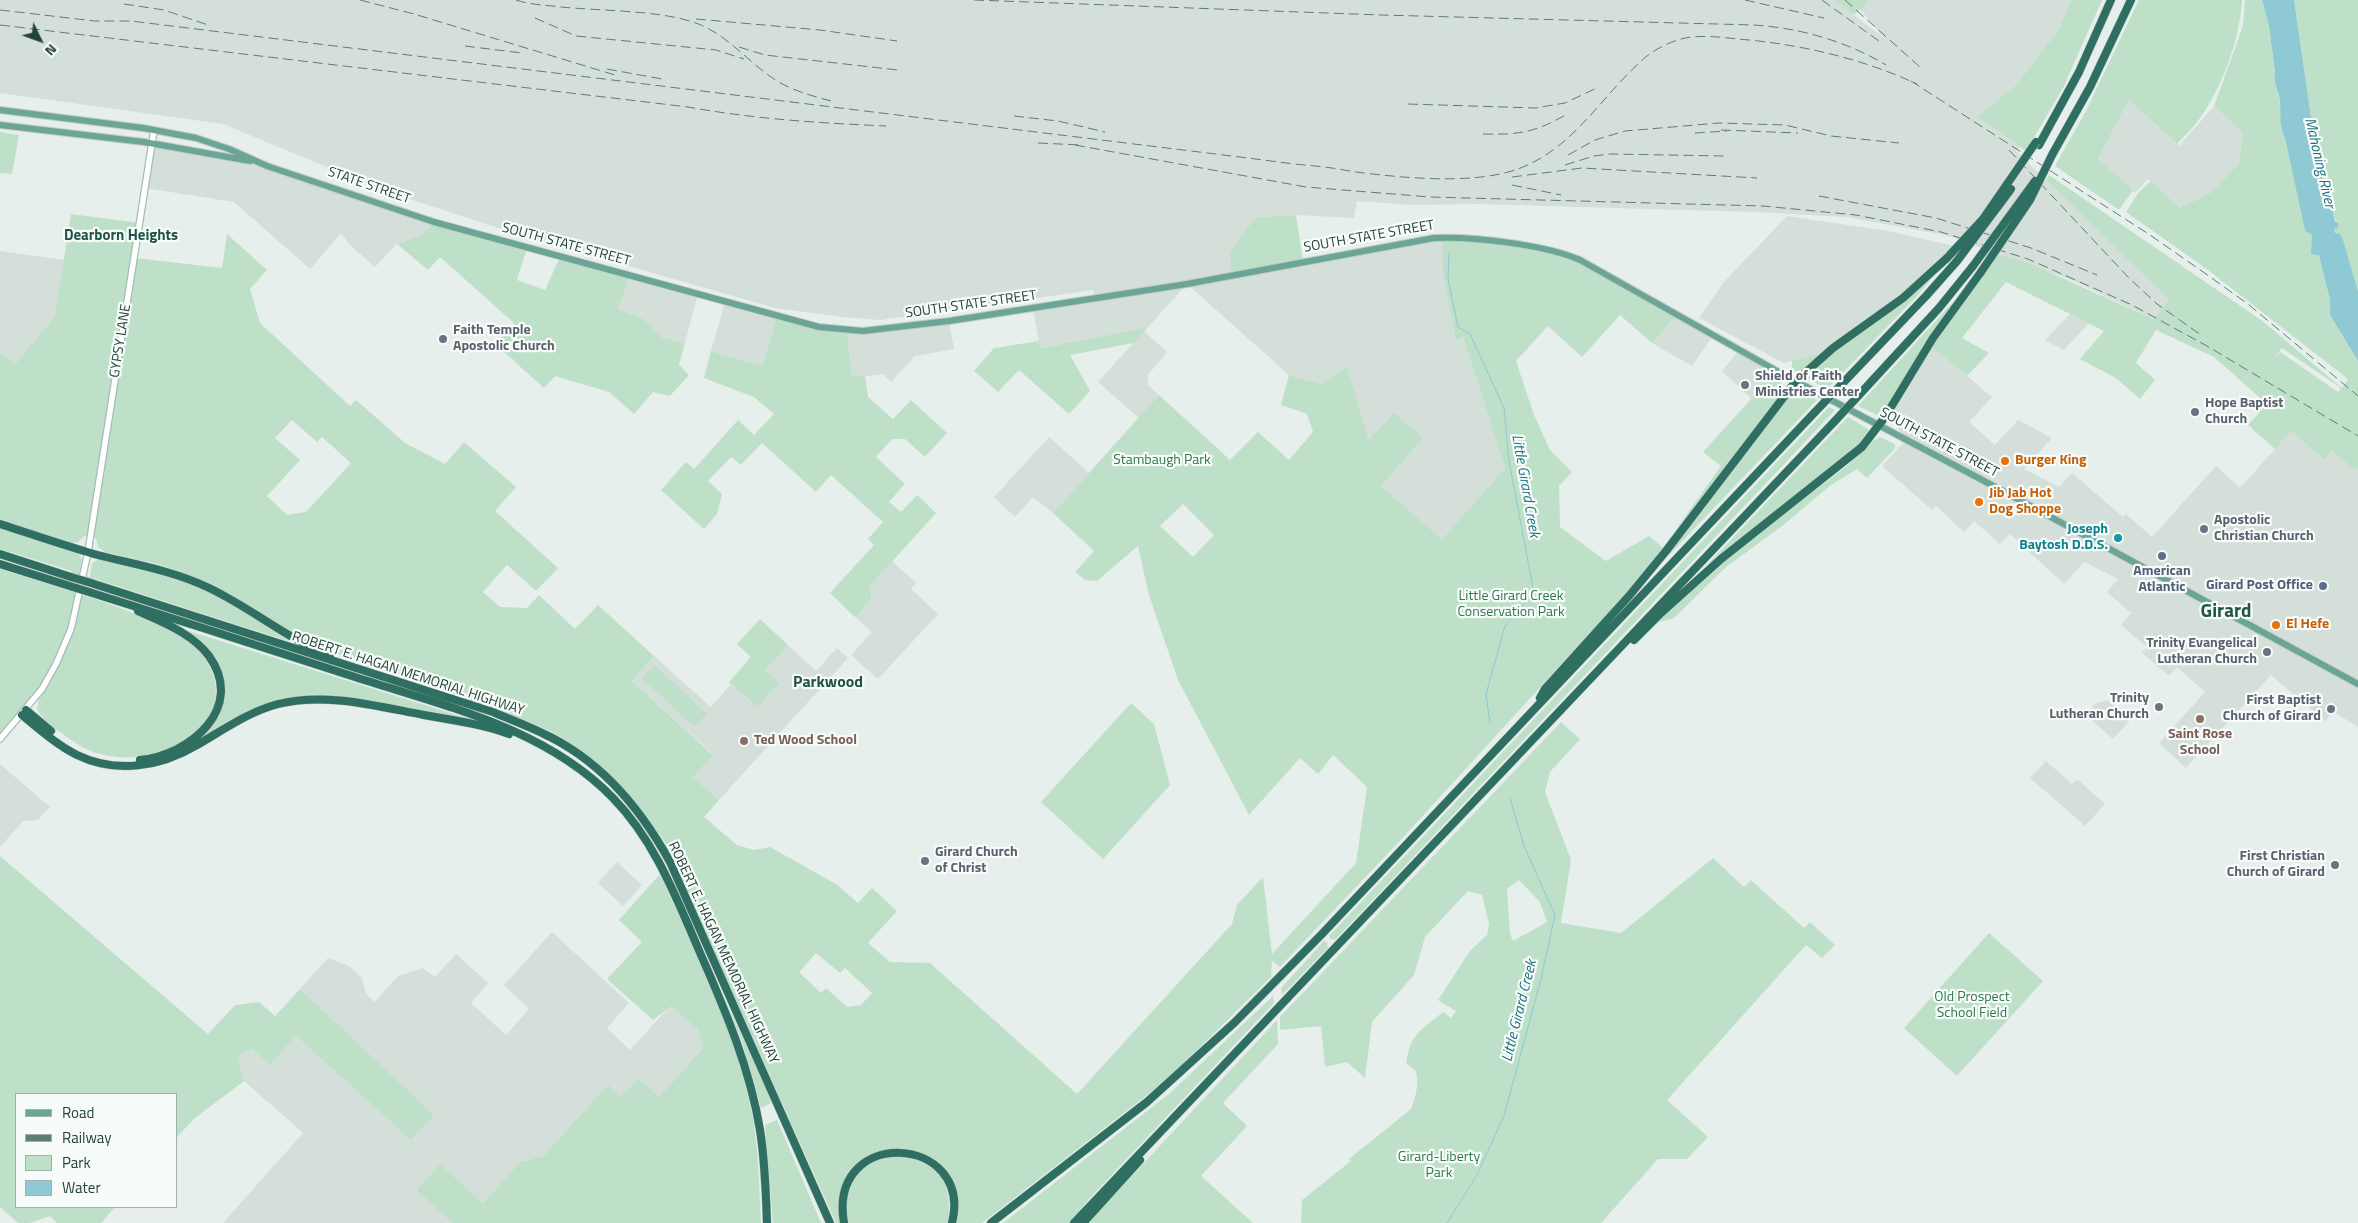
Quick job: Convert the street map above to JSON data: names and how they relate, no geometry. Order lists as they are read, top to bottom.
{
  "streets": {
    "highway": ["ROBERT E. HAGAN MEMORIAL HIGHWAY"],
    "main road": ["STATE STREET", "SOUTH STATE STREET", "GYPSY LANE"]
  },
  "crossings": [
    ["STATE STREET", "SOUTH STATE STREET"]
  ],
  "districts": ["Dearborn Heights", "Girard", "Parkwood"],
  "water": ["Mahoning River", "Little Girard Creek"],
  "parks": [
    "Stambaugh Park",
    "Little Girard Creek Conservation Park",
    "Old Prospect School Field",
    "Girard-Liberty Park"
  ],
  "places": [
    "Faith Temple Apostolic Church",
    "Shield of Faith Ministries Center",
    "Hope Baptist Church",
    "Burger King",
    "Jib Jab Hot Dog Shoppe",
    "Apostolic Christian Church",
    "Joseph Baytosh D.D.S.",
    "American Atlantic",
    "Girard Post Office",
    "El Hefe",
    "Trinity Evangelical Lutheran Church",
    "Trinity Lutheran Church",
    "First Baptist Church of Girard",
    "Saint Rose School",
    "Ted Wood School",
    "Girard Church of Christ",
    "First Christian Church of Girard"
  ],
  "legend": [
    "Road",
    "Railway",
    "Park",
    "Water"
  ],
  "north": "bottom right"
}
